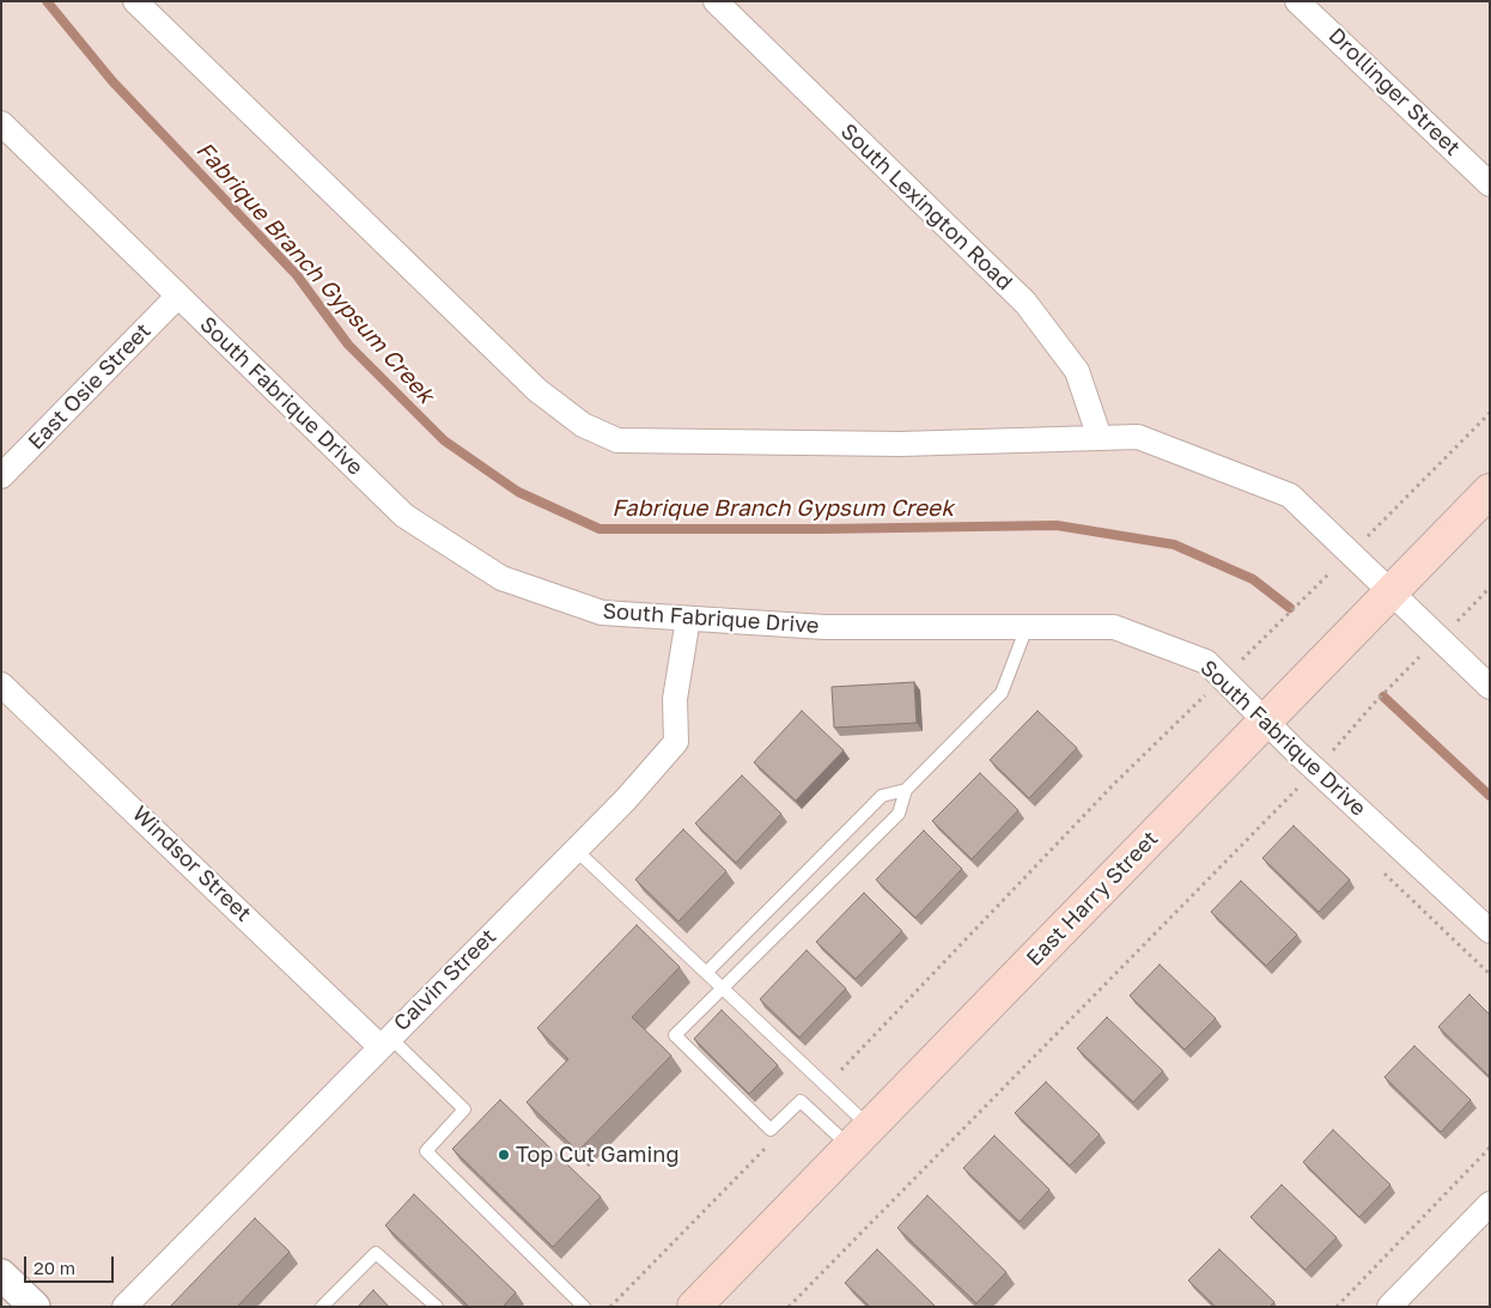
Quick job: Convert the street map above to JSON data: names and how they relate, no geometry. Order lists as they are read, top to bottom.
{
  "streets": {
    "main road": ["East Harry Street"],
    "street": [
      "Drollinger Street",
      "South Lexington Road",
      "East Osie Street",
      "South Fabrique Drive",
      "Windsor Street",
      "Calvin Street"
    ]
  },
  "crossings": [
    ["East Osie Street", "South Fabrique Drive"],
    ["South Fabrique Drive", "East Harry Street"],
    ["South Fabrique Drive", "Calvin Street"],
    ["Windsor Street", "Calvin Street"]
  ],
  "water": ["Fabrique Branch Gypsum Creek"],
  "places": ["Top Cut Gaming"],
  "scale_bar": "20 m"
}
